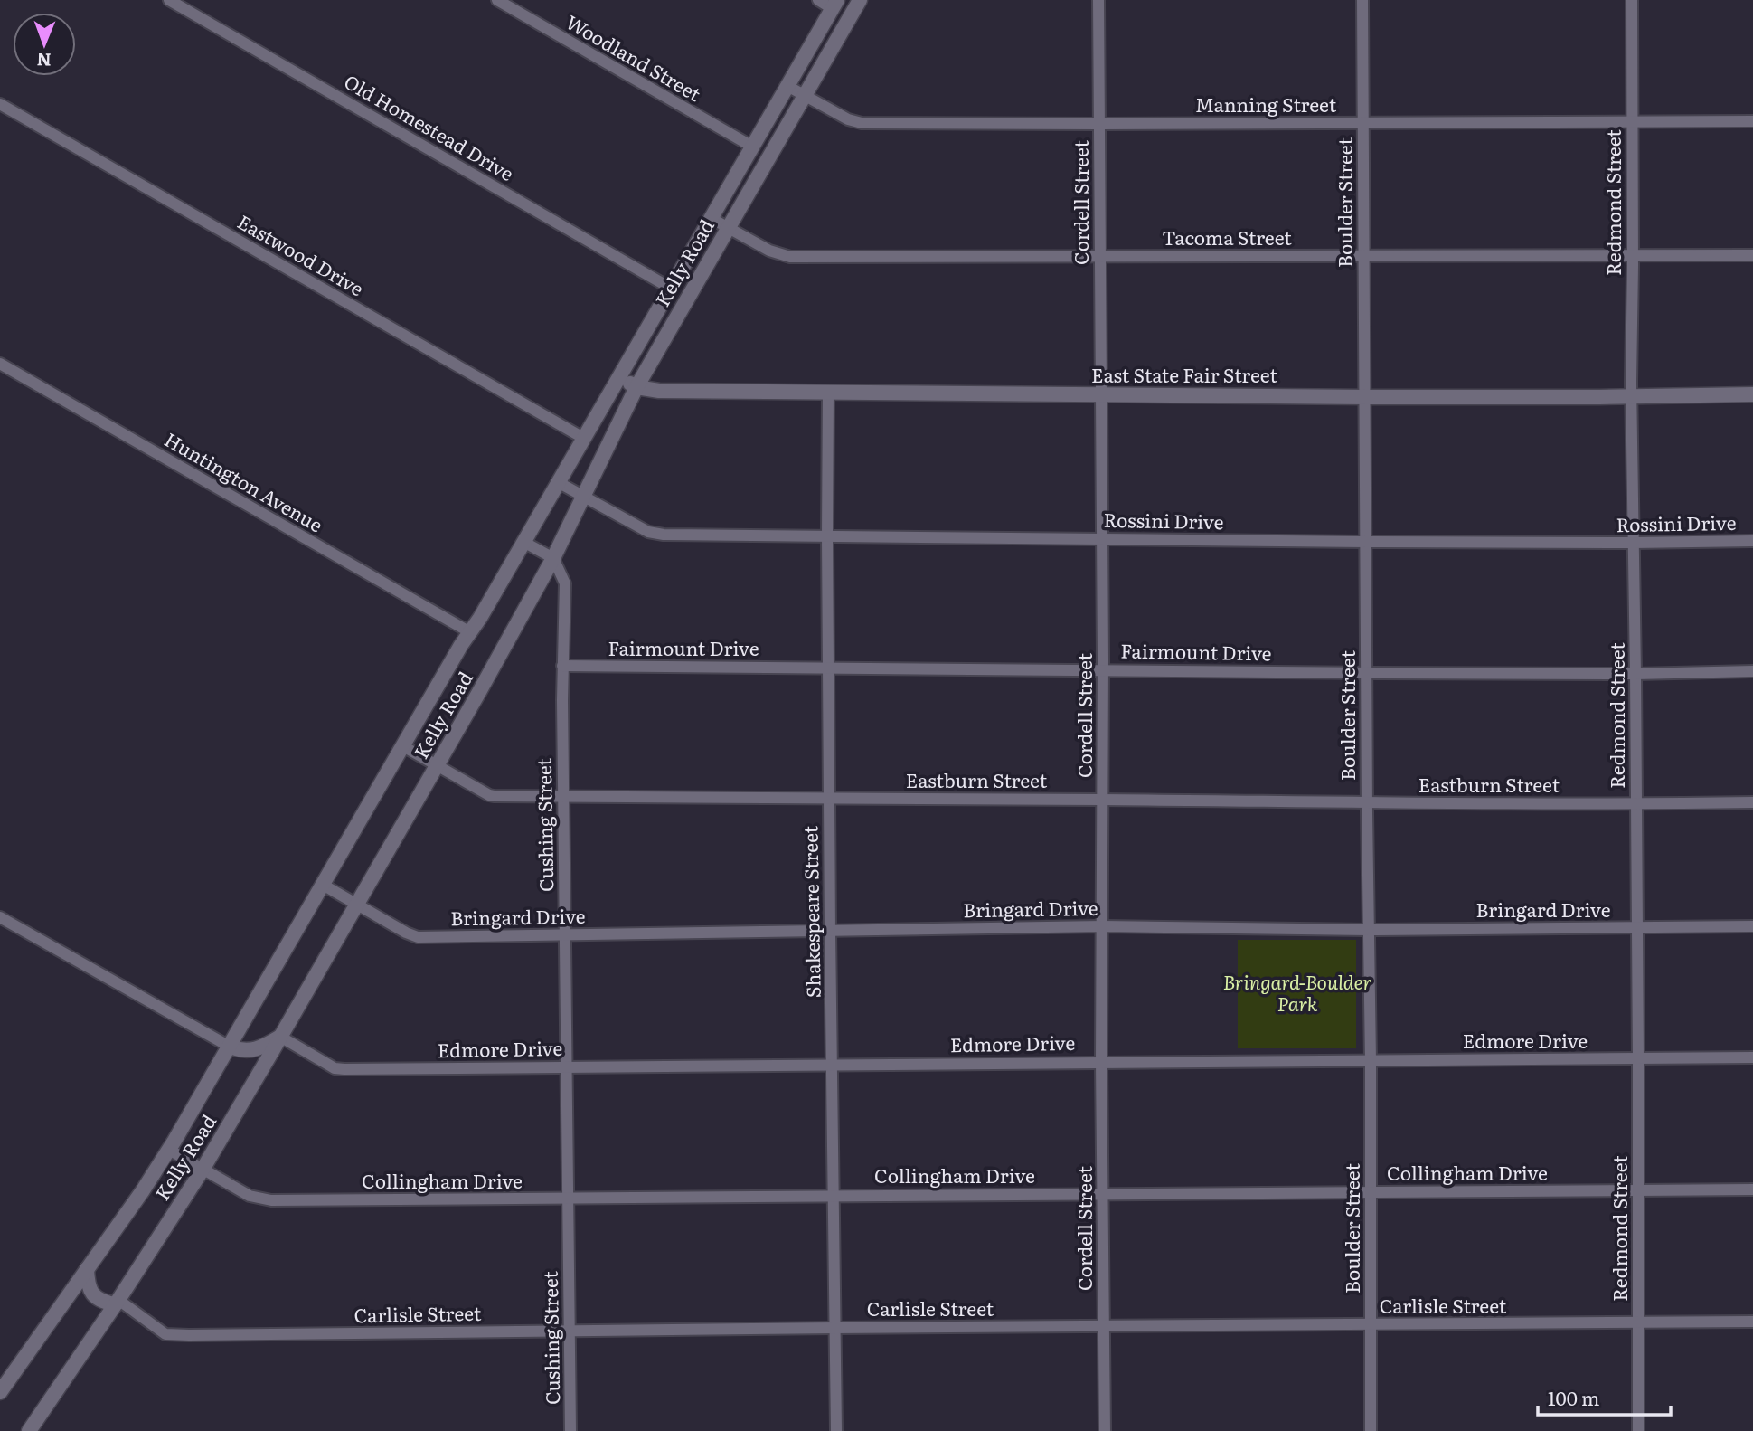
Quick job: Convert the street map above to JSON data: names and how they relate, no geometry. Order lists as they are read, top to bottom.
{
  "streets": {
    "street": [
      "Woodland Street",
      "Manning Street",
      "Old Homestead Drive",
      "Cordell Street",
      "Boulder Street",
      "Redmond Street",
      "Tacoma Street",
      "Eastwood Drive",
      "Kelly Road",
      "East State Fair Street",
      "Huntington Avenue",
      "Rossini Drive",
      "Fairmount Drive",
      "Eastburn Street",
      "Cushing Street",
      "Bringard Drive",
      "Shakespeare Street",
      "Edmore Drive",
      "Collingham Drive",
      "Carlisle Street"
    ]
  },
  "crossings": [
    ["Woodland Street", "Kelly Road"],
    ["Manning Street", "Cordell Street"],
    ["Manning Street", "Boulder Street"],
    ["Manning Street", "Redmond Street"],
    ["Manning Street", "Kelly Road"],
    ["Old Homestead Drive", "Kelly Road"],
    ["Cordell Street", "Tacoma Street"],
    ["Cordell Street", "East State Fair Street"],
    ["Cordell Street", "Rossini Drive"],
    ["Cordell Street", "Fairmount Drive"],
    ["Cordell Street", "Eastburn Street"],
    ["Cordell Street", "Bringard Drive"],
    ["Cordell Street", "Edmore Drive"],
    ["Cordell Street", "Collingham Drive"],
    ["Cordell Street", "Carlisle Street"],
    ["Boulder Street", "Tacoma Street"],
    ["Boulder Street", "East State Fair Street"],
    ["Boulder Street", "Rossini Drive"],
    ["Boulder Street", "Fairmount Drive"],
    ["Boulder Street", "Eastburn Street"],
    ["Boulder Street", "Bringard Drive"],
    ["Boulder Street", "Edmore Drive"],
    ["Boulder Street", "Collingham Drive"],
    ["Boulder Street", "Carlisle Street"],
    ["Redmond Street", "Tacoma Street"],
    ["Redmond Street", "East State Fair Street"],
    ["Redmond Street", "Rossini Drive"],
    ["Redmond Street", "Fairmount Drive"],
    ["Redmond Street", "Eastburn Street"],
    ["Redmond Street", "Bringard Drive"],
    ["Redmond Street", "Edmore Drive"],
    ["Redmond Street", "Collingham Drive"],
    ["Redmond Street", "Carlisle Street"],
    ["Tacoma Street", "Kelly Road"],
    ["Eastwood Drive", "Kelly Road"],
    ["Kelly Road", "East State Fair Street"],
    ["Kelly Road", "Huntington Avenue"],
    ["Kelly Road", "Rossini Drive"],
    ["Kelly Road", "Eastburn Street"],
    ["Kelly Road", "Cushing Street"],
    ["Kelly Road", "Bringard Drive"],
    ["Kelly Road", "Edmore Drive"],
    ["Kelly Road", "Collingham Drive"],
    ["Kelly Road", "Carlisle Street"],
    ["East State Fair Street", "Shakespeare Street"],
    ["Rossini Drive", "Shakespeare Street"],
    ["Fairmount Drive", "Cushing Street"],
    ["Fairmount Drive", "Shakespeare Street"],
    ["Eastburn Street", "Cushing Street"],
    ["Eastburn Street", "Shakespeare Street"],
    ["Cushing Street", "Bringard Drive"],
    ["Cushing Street", "Edmore Drive"],
    ["Cushing Street", "Collingham Drive"],
    ["Cushing Street", "Carlisle Street"],
    ["Bringard Drive", "Shakespeare Street"],
    ["Shakespeare Street", "Edmore Drive"],
    ["Shakespeare Street", "Collingham Drive"],
    ["Shakespeare Street", "Carlisle Street"]
  ],
  "parks": ["Bringard-Boulder Park"],
  "scale_bar": "100 m",
  "north": "bottom"
}
